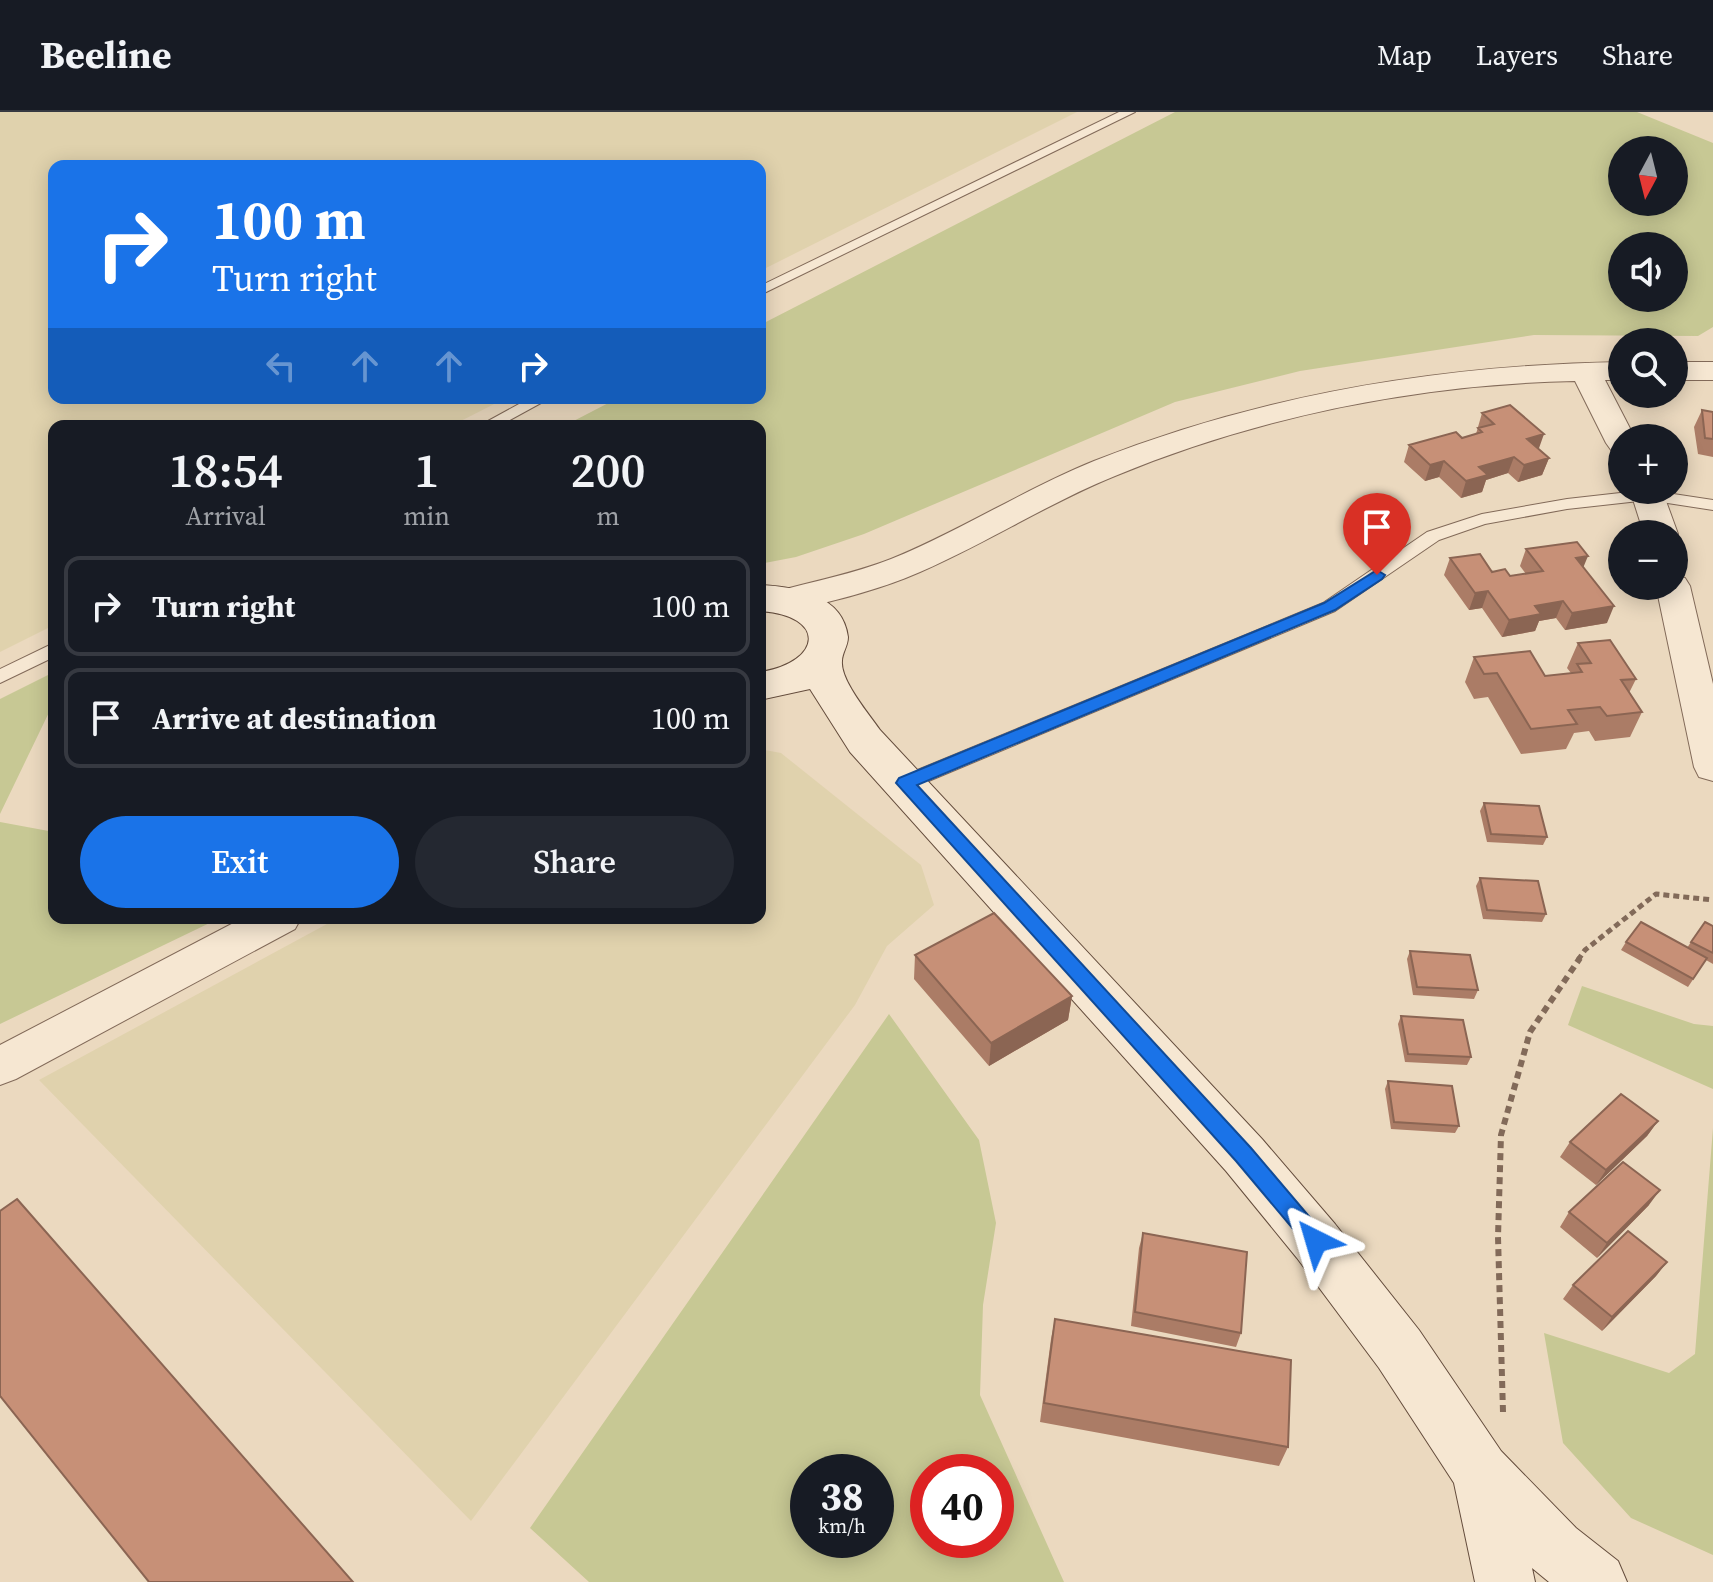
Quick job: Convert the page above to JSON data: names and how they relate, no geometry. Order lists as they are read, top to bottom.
{
  "north": "bottom",
  "page": {
    "header": "Beeline",
    "nav": ["Map", "Layers", "Share"],
    "map_buttons": ["+", "−"],
    "turn": ["100 m", "Turn right"],
    "eta": [
      "18:54",
      "Arrival",
      "1",
      "min",
      "200",
      "m"
    ],
    "list": [
      {
        "name": "Turn right",
        "value": "100 m"
      },
      {
        "name": "Arrive at destination",
        "value": "100 m"
      }
    ],
    "buttons": ["Exit", "Share"],
    "speed": "38 km/h",
    "limit": "40"
  }
}
